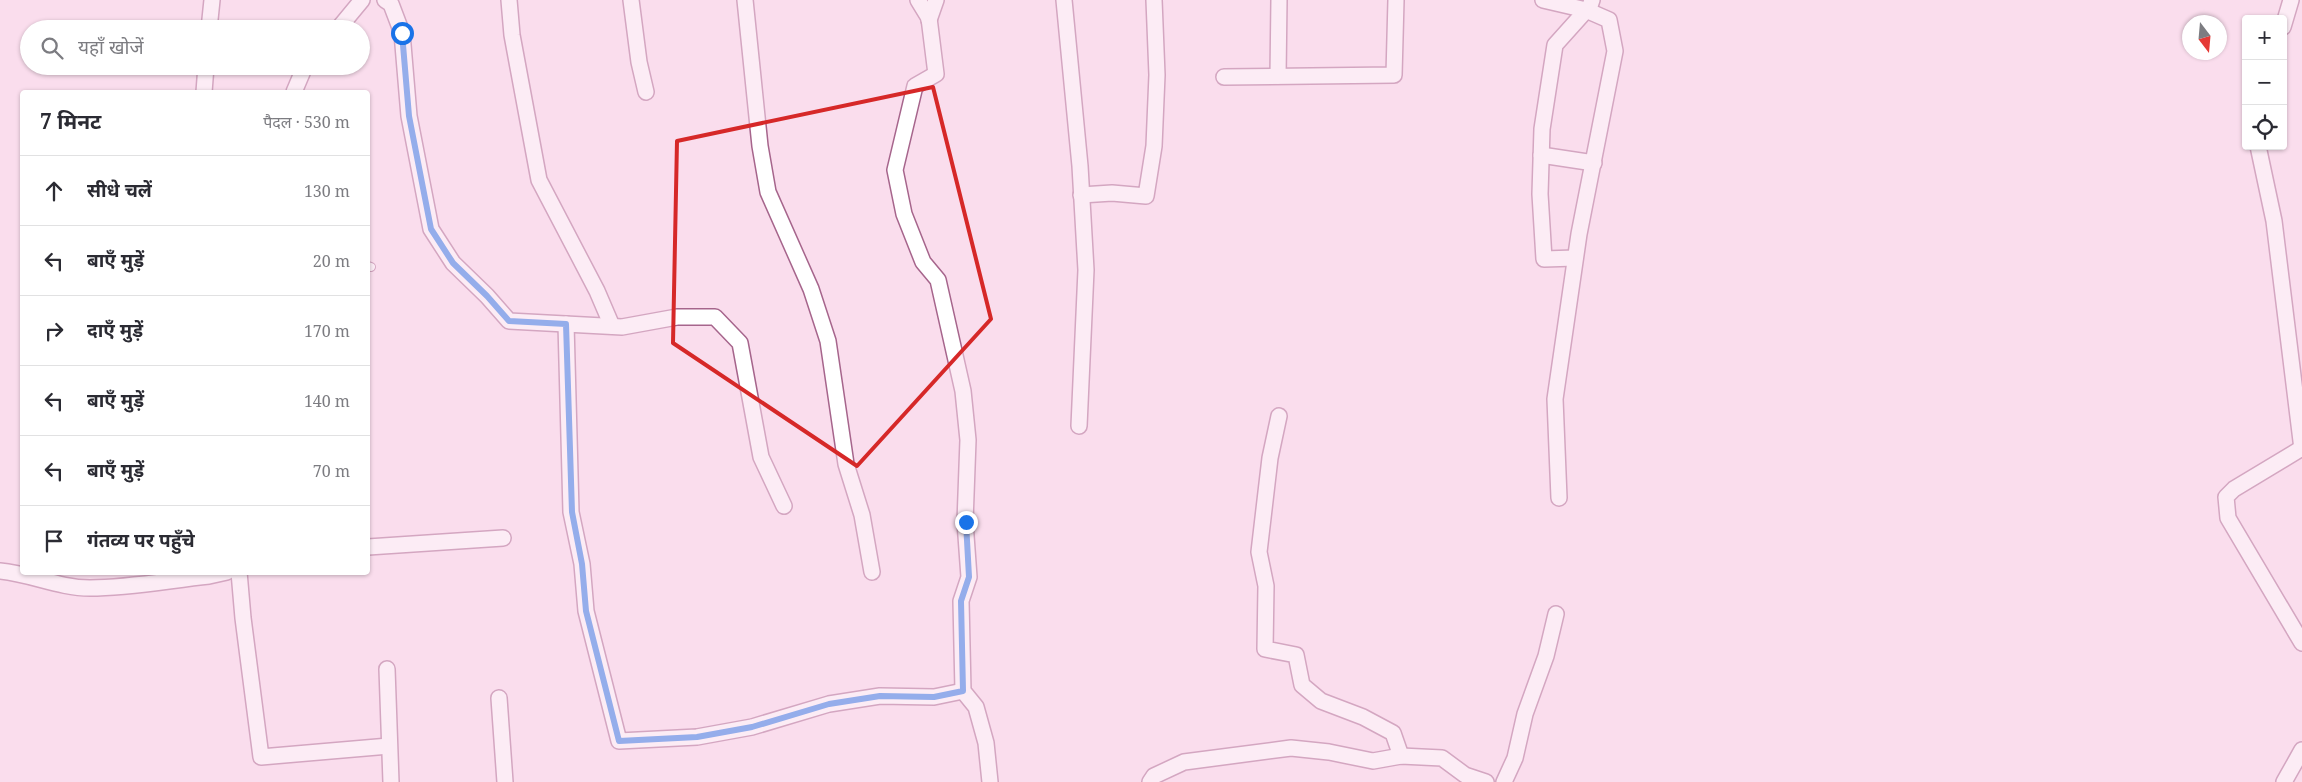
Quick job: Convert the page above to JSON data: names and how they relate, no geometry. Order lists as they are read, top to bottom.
{
  "north": "bottom",
  "page": {
    "map_buttons": ["+", "−"],
    "search": "यहाँ खोजें",
    "heading": ["7 मिनट", "पैदल · 530 m"],
    "list": [
      ["सीधे चलें", "130 m"],
      ["बाएँ मुड़ें", "20 m"],
      ["दाएँ मुड़ें", "170 m"],
      ["बाएँ मुड़ें", "140 m"],
      ["बाएँ मुड़ें", "70 m"],
      "गंतव्य पर पहुँचे"
    ]
  }
}
